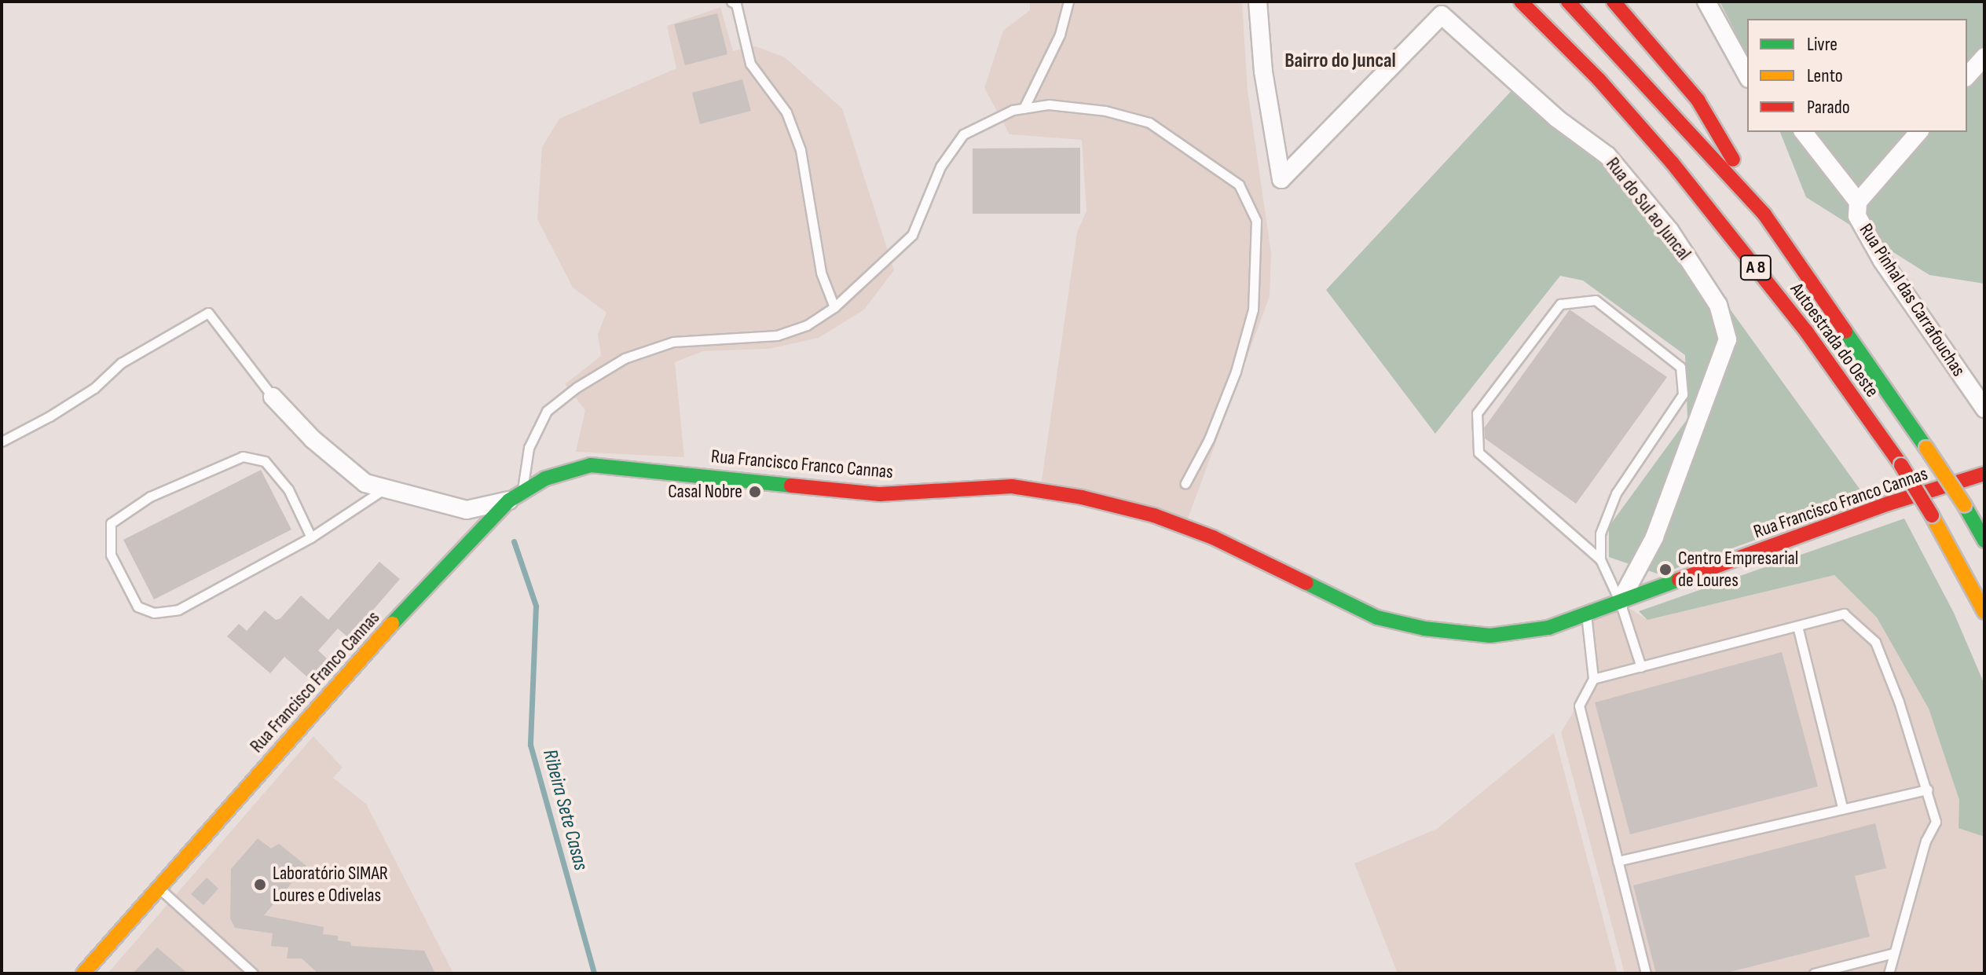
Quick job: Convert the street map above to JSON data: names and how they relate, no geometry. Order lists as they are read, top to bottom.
{
  "streets": {
    "main road": ["A 8", "Autoestrada do Oeste", "Rua Francisco Franco Cannas"],
    "street": ["Rua do Sul ao Juncal", "Rua Pinhal das Carrafouchas"]
  },
  "crossings": [
    ["Rua do Sul ao Juncal", "Rua Francisco Franco Cannas"]
  ],
  "districts": ["Bairro do Juncal"],
  "water": ["Ribeira Sete Casas"],
  "places": ["Casal Nobre", "Centro Empresarial de Loures", "Laboratório SIMAR Loures e Odivelas"],
  "legend": ["Livre", "Lento", "Parado"]
}
